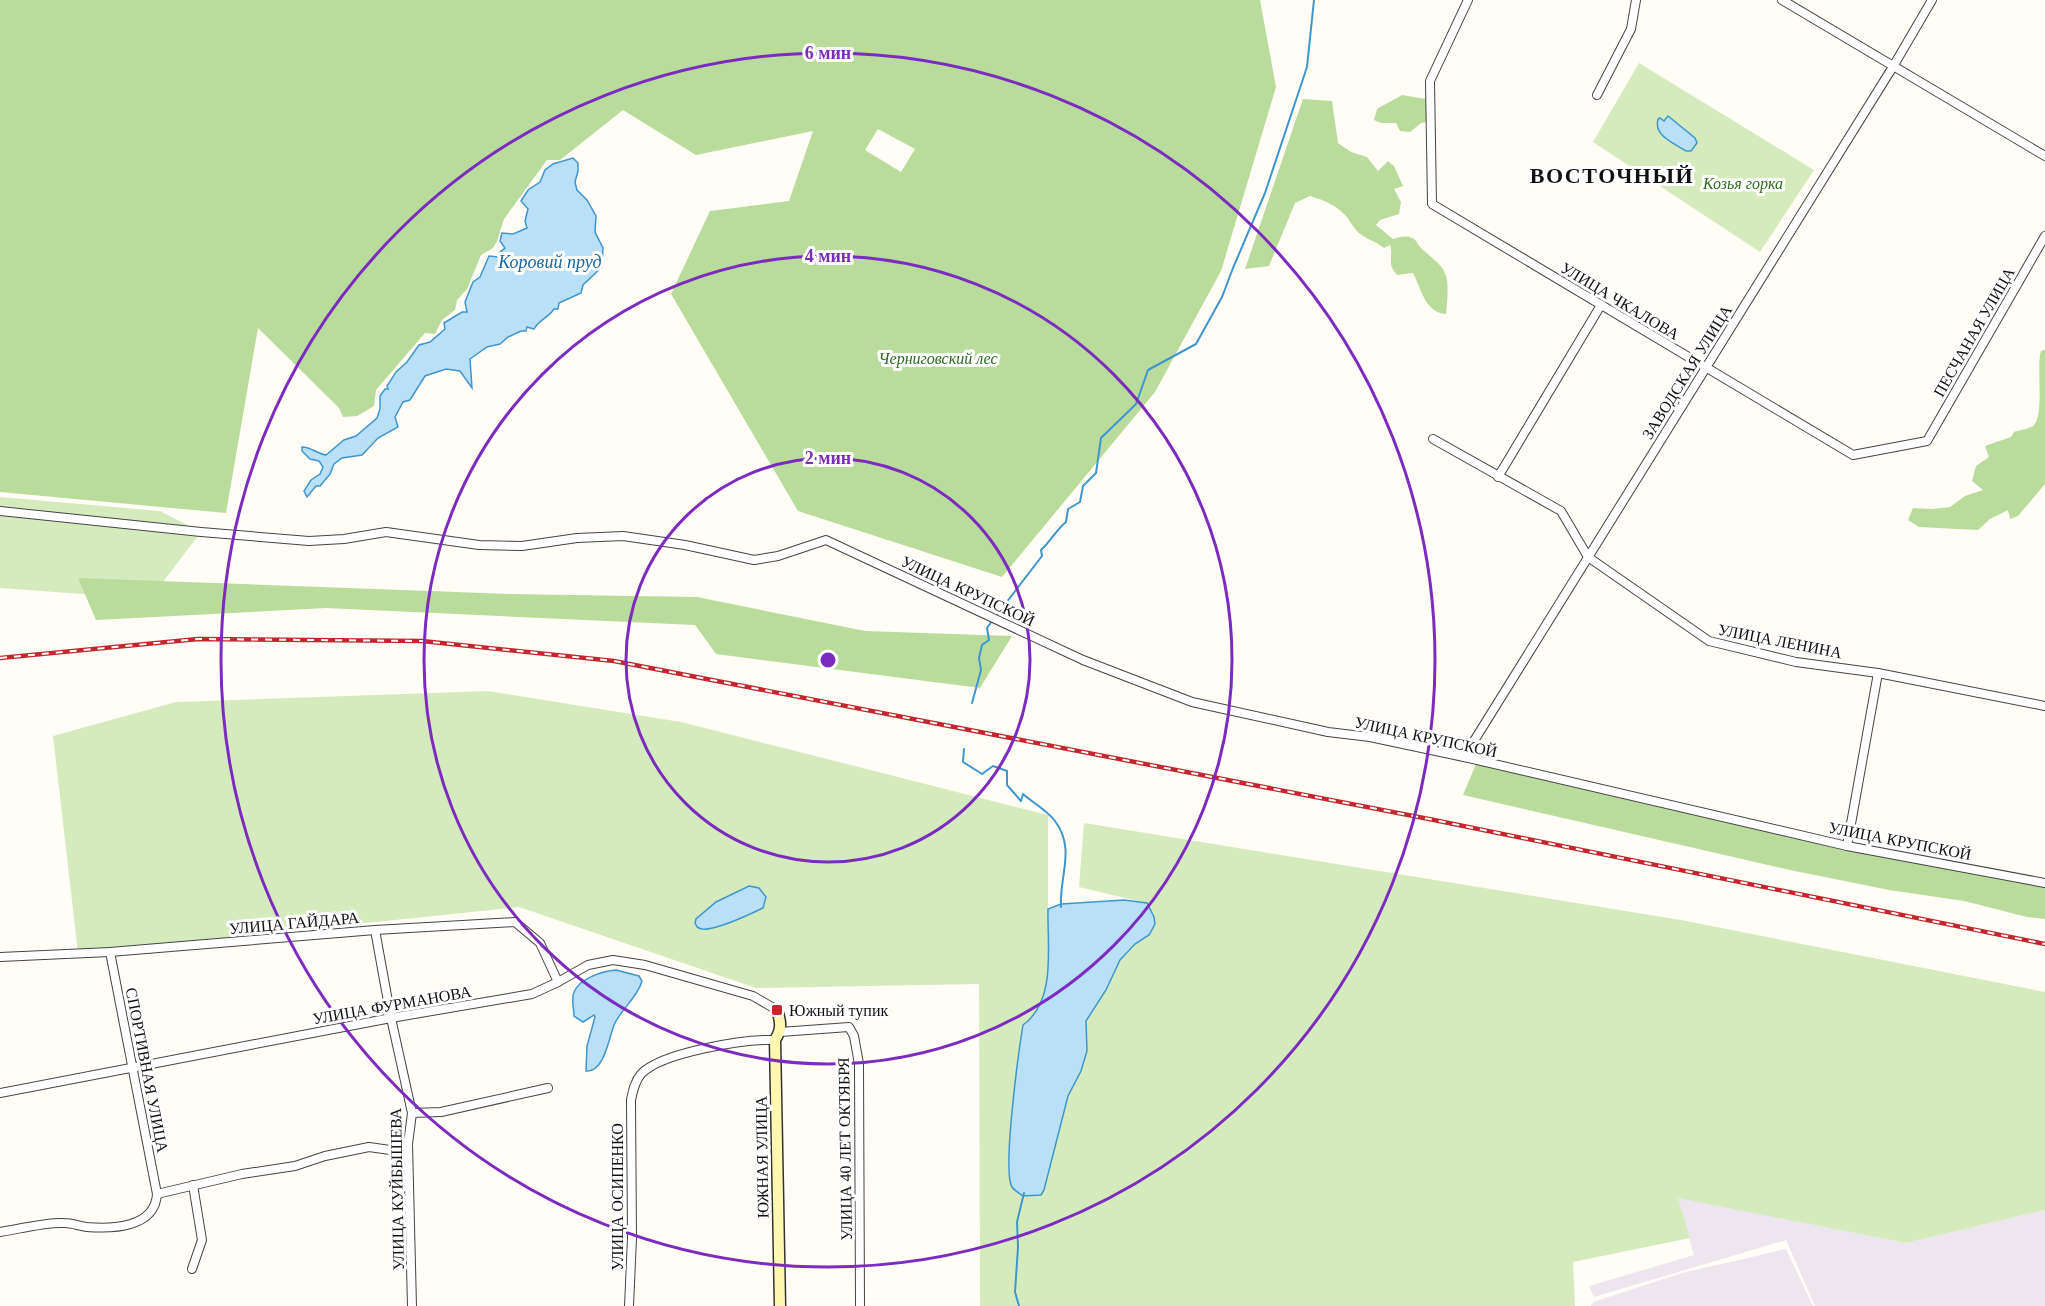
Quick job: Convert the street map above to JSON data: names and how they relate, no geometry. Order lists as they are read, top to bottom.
{
  "streets": {
    "street": [
      "УЛИЦА ЧКАЛОВА",
      "ПЕСЧАНАЯ УЛИЦА",
      "ЗАВОДСКАЯ УЛИЦА",
      "УЛИЦА КРУПСКОЙ",
      "УЛИЦА ЛЕНИНА",
      "УЛИЦА ГАЙДАРА",
      "УЛИЦА ФУРМАНОВА",
      "СПОРТИВНАЯ УЛИЦА",
      "УЛИЦА 40 ЛЕТ ОКТЯБРЯ",
      "ЮЖНАЯ УЛИЦА",
      "УЛИЦА КУЙБЫШЕВА",
      "УЛИЦА ОСИПЕНКО"
    ]
  },
  "crossings": [
    ["УЛИЦА ЧКАЛОВА", "ПЕСЧАНАЯ УЛИЦА"],
    ["УЛИЦА ЧКАЛОВА", "ЗАВОДСКАЯ УЛИЦА"],
    ["ЗАВОДСКАЯ УЛИЦА", "УЛИЦА КРУПСКОЙ"],
    ["ЗАВОДСКАЯ УЛИЦА", "УЛИЦА ЛЕНИНА"],
    ["УЛИЦА ГАЙДАРА", "УЛИЦА ФУРМАНОВА"],
    ["УЛИЦА ГАЙДАРА", "СПОРТИВНАЯ УЛИЦА"],
    ["УЛИЦА ГАЙДАРА", "УЛИЦА КУЙБЫШЕВА"],
    ["УЛИЦА ФУРМАНОВА", "СПОРТИВНАЯ УЛИЦА"],
    ["УЛИЦА ФУРМАНОВА", "ЮЖНАЯ УЛИЦА"],
    ["УЛИЦА ФУРМАНОВА", "УЛИЦА КУЙБЫШЕВА"],
    ["УЛИЦА 40 ЛЕТ ОКТЯБРЯ", "ЮЖНАЯ УЛИЦА"],
    ["УЛИЦА 40 ЛЕТ ОКТЯБРЯ", "УЛИЦА ОСИПЕНКО"],
    ["ЮЖНАЯ УЛИЦА", "УЛИЦА ОСИПЕНКО"]
  ],
  "districts": ["ВОСТОЧНЫЙ"],
  "water": ["Коровий пруд"],
  "parks": ["Козья горка", "Черниговский лес"],
  "places": {
    "transit": ["Южный тупик"]
  },
  "rings": ["6 мин", "4 мин", "2 мин"]
}
